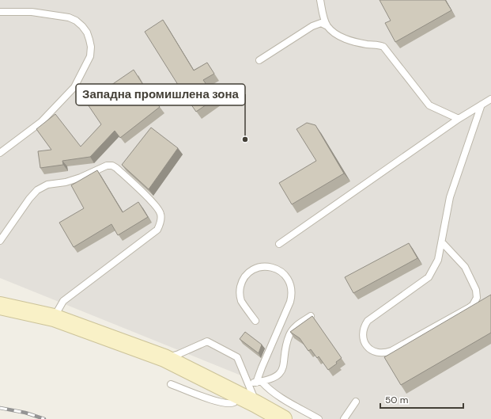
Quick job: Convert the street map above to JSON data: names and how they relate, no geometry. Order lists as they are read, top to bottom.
{
  "places": ["Западна промишлена зона"],
  "scale_bar": "50 m"
}
